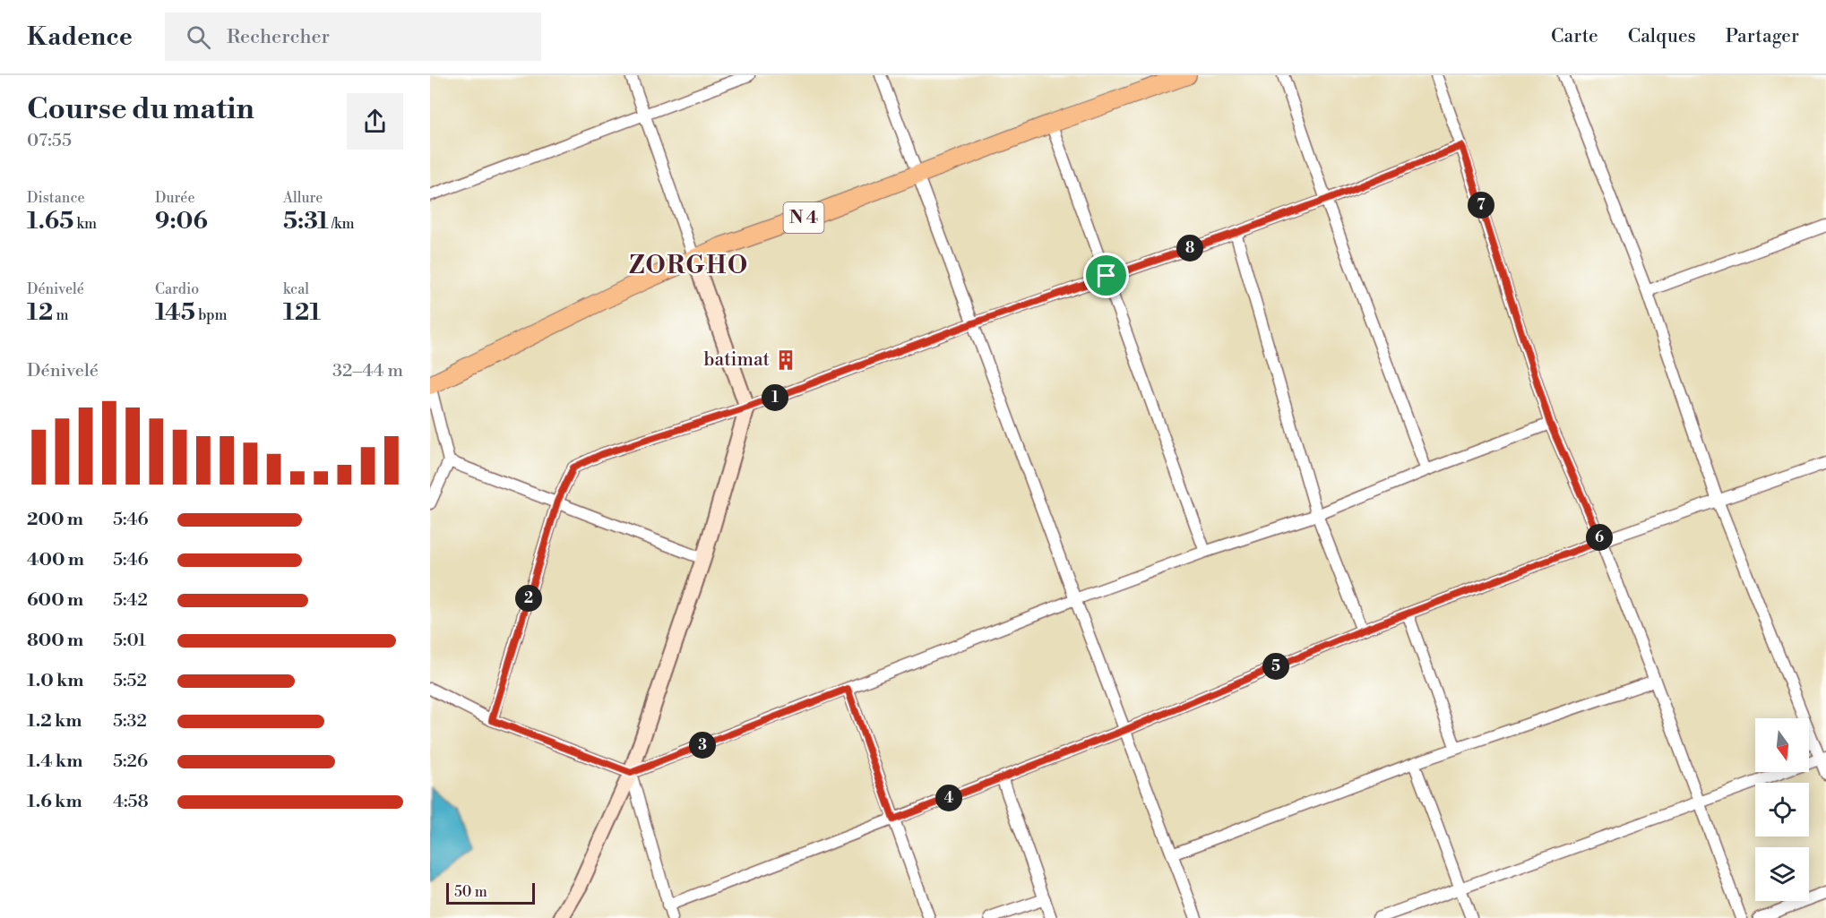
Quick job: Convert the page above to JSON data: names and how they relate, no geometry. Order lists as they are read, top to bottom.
{
  "streets": {
    "highway": ["N 4"]
  },
  "districts": ["ZORGHO"],
  "places": {
    "building": ["batimat"]
  },
  "scale_bar": "50 m",
  "north": "bottom",
  "page": {
    "header": "Kadence",
    "search": "Rechercher",
    "nav": ["Carte", "Calques", "Partager"],
    "heading": ["Course du matin", "07:55"],
    "stats": [
      ["Distance", "1.65 km"],
      ["Durée", "9:06"],
      ["Allure", "5:31 /km"],
      ["Dénivelé", "12 m"],
      ["Cardio", "145 bpm"],
      ["kcal", "121"]
    ],
    "pins": [
      "7",
      "8",
      "1",
      "6",
      "2",
      "5",
      "3",
      "4"
    ],
    "chart": ["Dénivelé", "32–44 m"],
    "list": [
      {
        "name": "200 m",
        "note": "5:46"
      },
      {
        "name": "400 m",
        "note": "5:46"
      },
      {
        "name": "600 m",
        "note": "5:42"
      },
      {
        "name": "800 m",
        "note": "5:01"
      },
      {
        "name": "1.0 km",
        "note": "5:52"
      },
      {
        "name": "1.2 km",
        "note": "5:32"
      },
      {
        "name": "1.4 km",
        "note": "5:26"
      },
      {
        "name": "1.6 km",
        "note": "4:58"
      }
    ],
    "scale": "50 m"
  }
}
